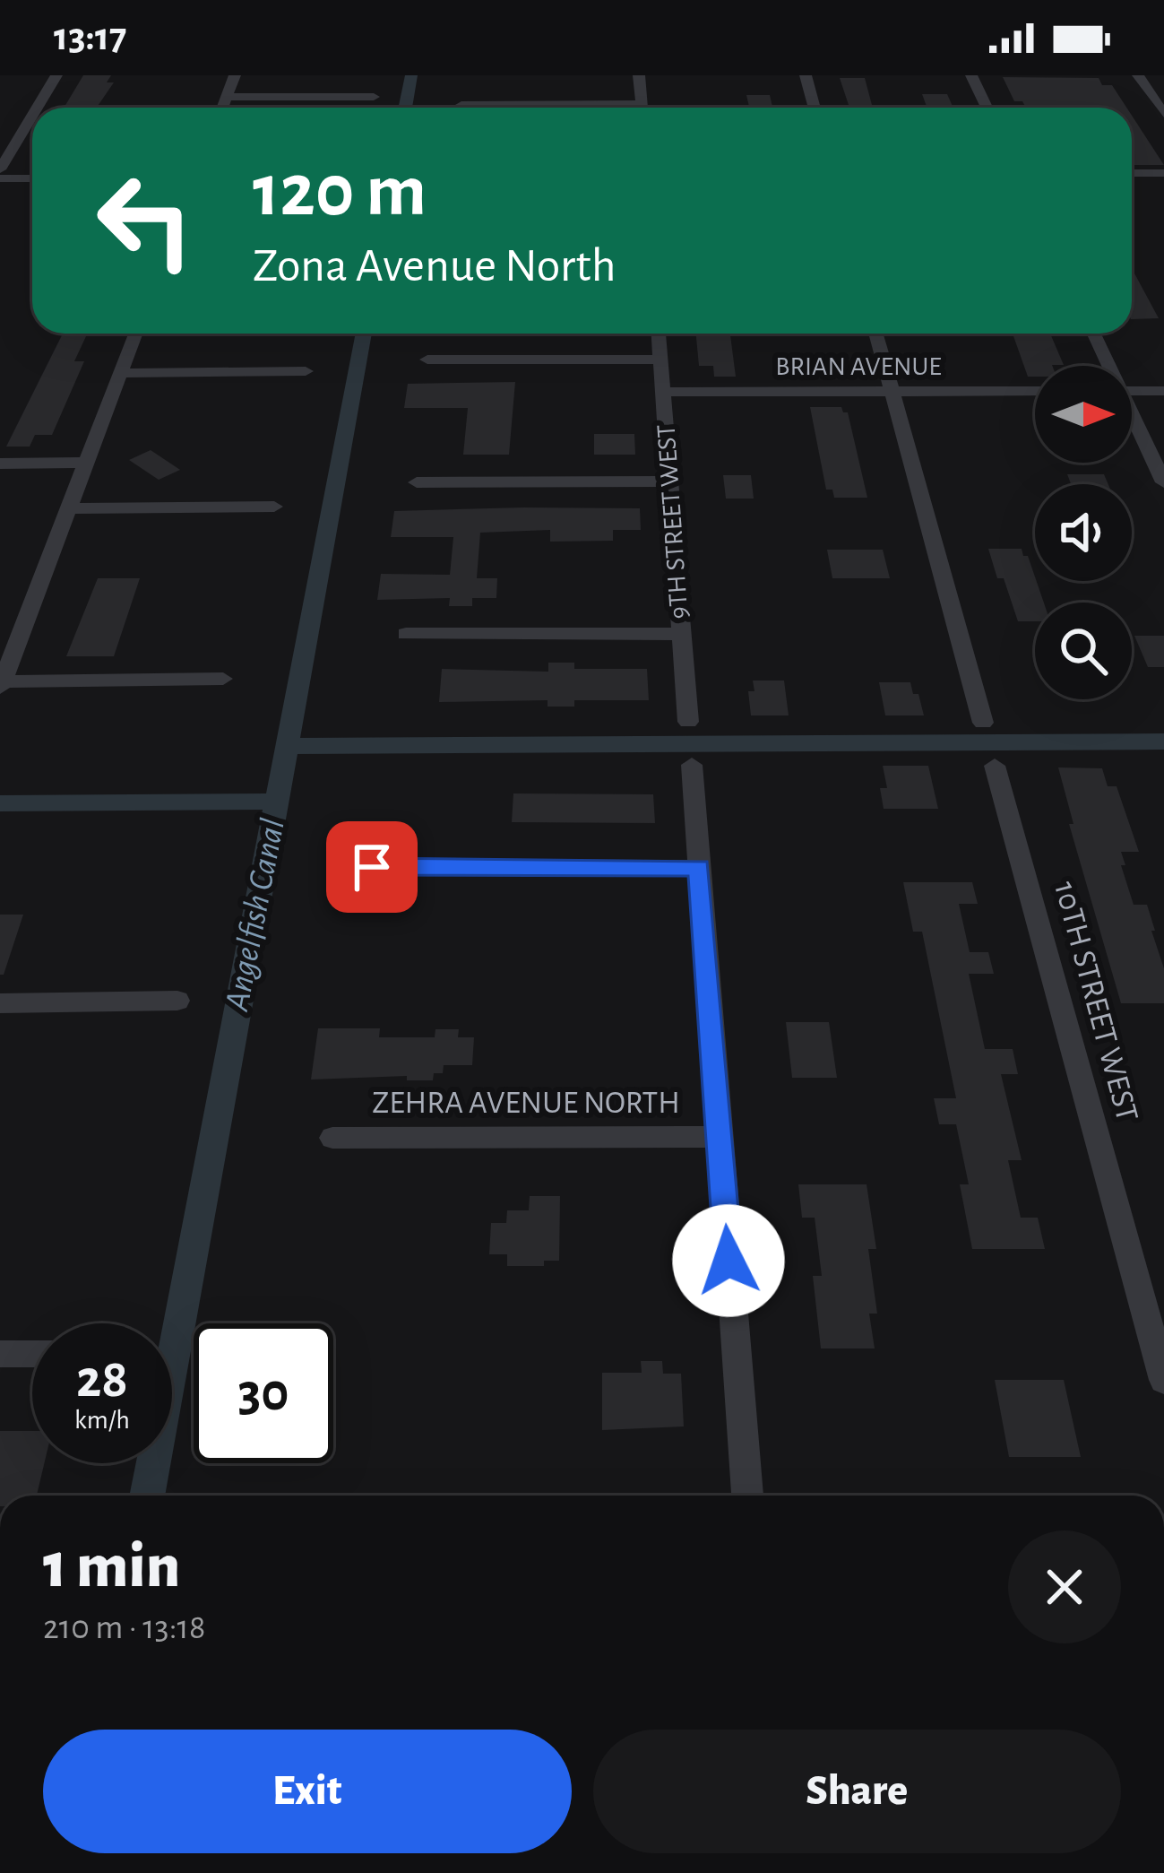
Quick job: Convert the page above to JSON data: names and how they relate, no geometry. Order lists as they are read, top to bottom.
{
  "streets": {
    "street": [
      "BRIAN AVENUE",
      "9TH STREET WEST",
      "10TH STREET WEST",
      "ZEHRA AVENUE NORTH"
    ]
  },
  "crossings": [
    ["BRIAN AVENUE", "9TH STREET WEST"]
  ],
  "water": ["Angelfish Canal"],
  "north": "right",
  "page": {
    "status": "13:17",
    "turn": ["120 m", "Zona Avenue North"],
    "speed": "28 km/h",
    "limit": "30",
    "heading": ["1 min", "210 m · 13:18"],
    "buttons": ["Exit", "Share"]
  }
}
